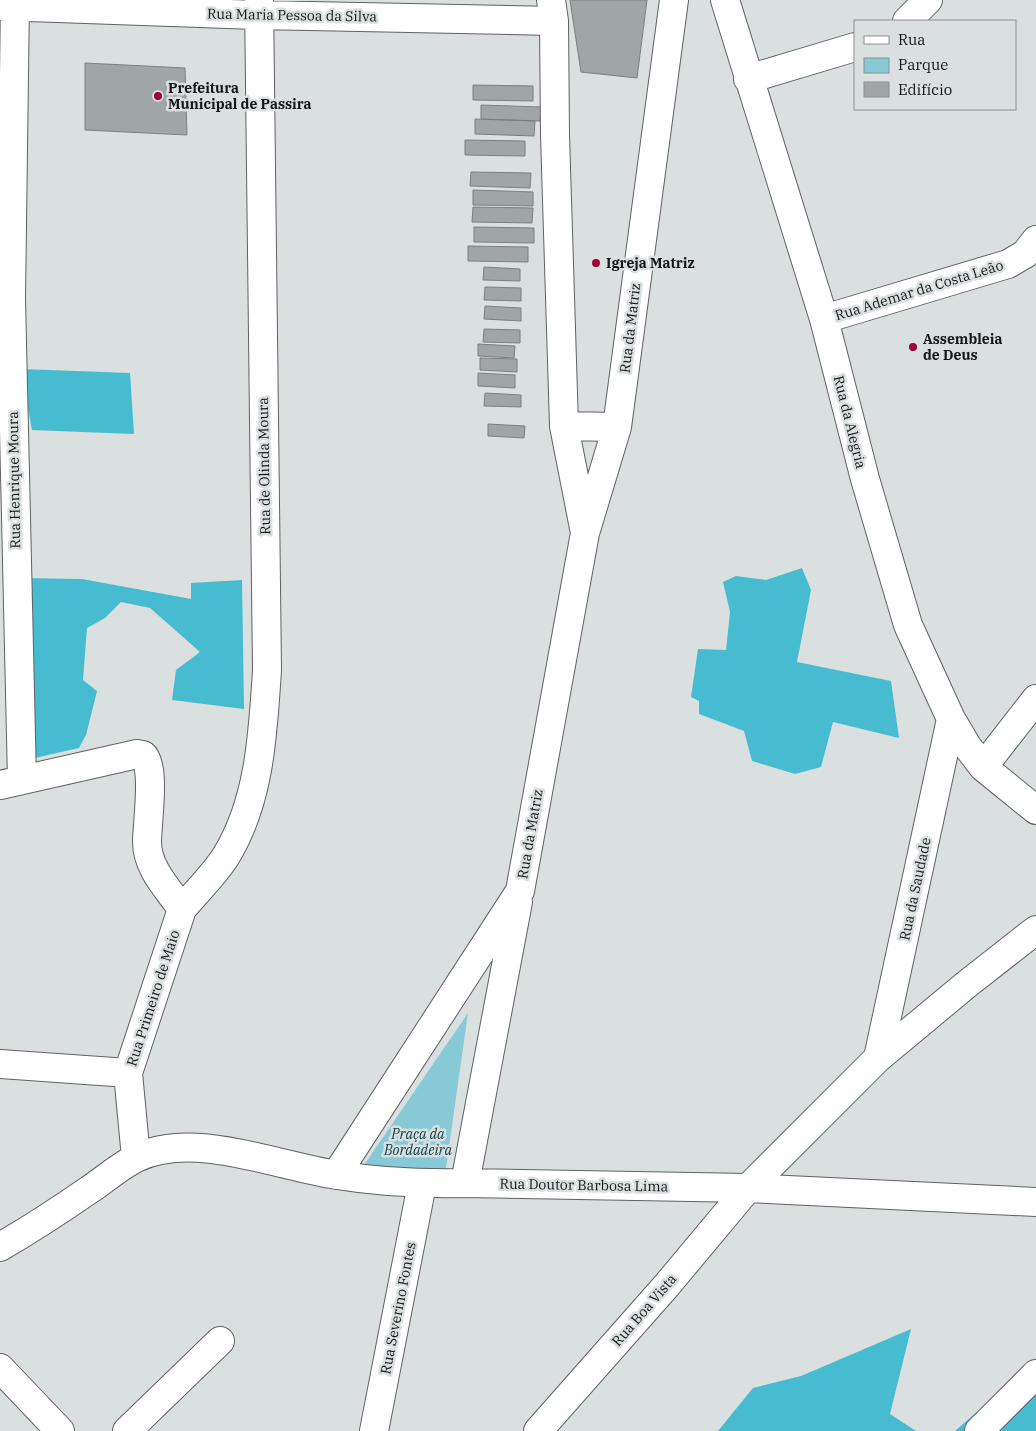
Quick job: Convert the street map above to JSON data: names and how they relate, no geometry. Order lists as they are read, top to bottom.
{
  "streets": {
    "street": [
      "Rua Maria Pessoa da Silva",
      "Rua Ademar da Costa Leão",
      "Rua da Matriz",
      "Rua da Alegria",
      "Rua de Olinda Moura",
      "Rua Henrique Moura",
      "Rua da Saudade",
      "Rua Primeiro de Maio",
      "Rua Doutor Barbosa Lima",
      "Rua Severino Fontes",
      "Rua Boa Vista"
    ]
  },
  "crossings": [
    ["Rua Maria Pessoa da Silva", "Rua da Matriz"],
    ["Rua Maria Pessoa da Silva", "Rua de Olinda Moura"],
    ["Rua Maria Pessoa da Silva", "Rua Henrique Moura"],
    ["Rua Ademar da Costa Leão", "Rua da Alegria"],
    ["Rua da Matriz", "Rua Doutor Barbosa Lima"],
    ["Rua da Alegria", "Rua da Saudade"],
    ["Rua de Olinda Moura", "Rua Primeiro de Maio"],
    ["Rua Primeiro de Maio", "Rua Doutor Barbosa Lima"],
    ["Rua Doutor Barbosa Lima", "Rua Severino Fontes"],
    ["Rua Doutor Barbosa Lima", "Rua Boa Vista"]
  ],
  "parks": ["Praça da Bordadeira"],
  "places": ["Prefeitura Municipal de Passira", "Igreja Matriz", "Assembleia de Deus"],
  "legend": ["Rua", "Parque", "Edifício"]
}
